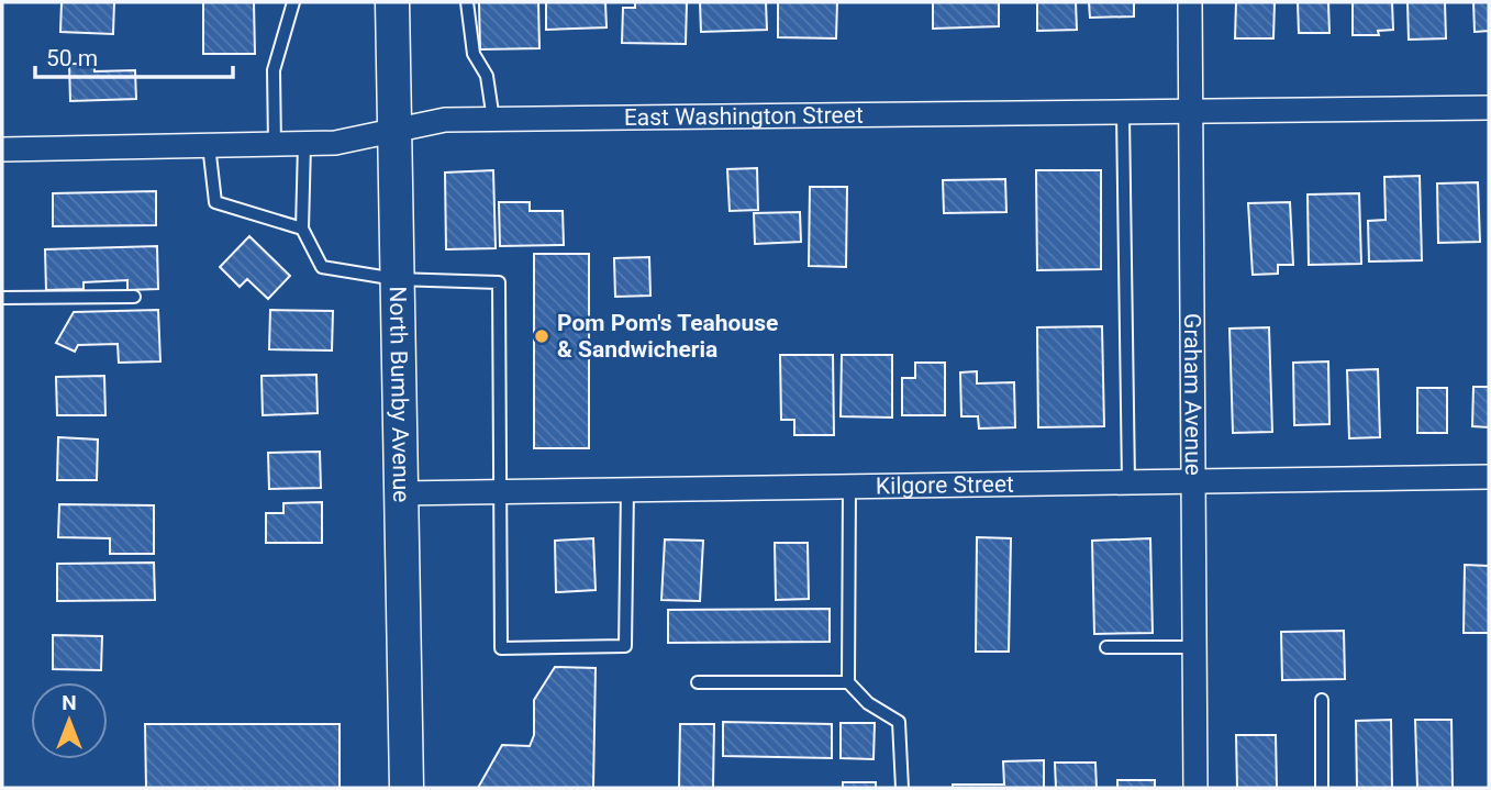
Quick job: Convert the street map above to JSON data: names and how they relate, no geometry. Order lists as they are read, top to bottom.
{
  "streets": {
    "street": [
      "East Washington Street",
      "Graham Avenue",
      "North Bumby Avenue",
      "Kilgore Street"
    ]
  },
  "crossings": [
    ["East Washington Street", "Graham Avenue"],
    ["East Washington Street", "North Bumby Avenue"],
    ["Graham Avenue", "Kilgore Street"],
    ["North Bumby Avenue", "Kilgore Street"]
  ],
  "places": ["Pom Pom's Teahouse & Sandwicheria"],
  "scale_bar": "50 m",
  "north": "top"
}
